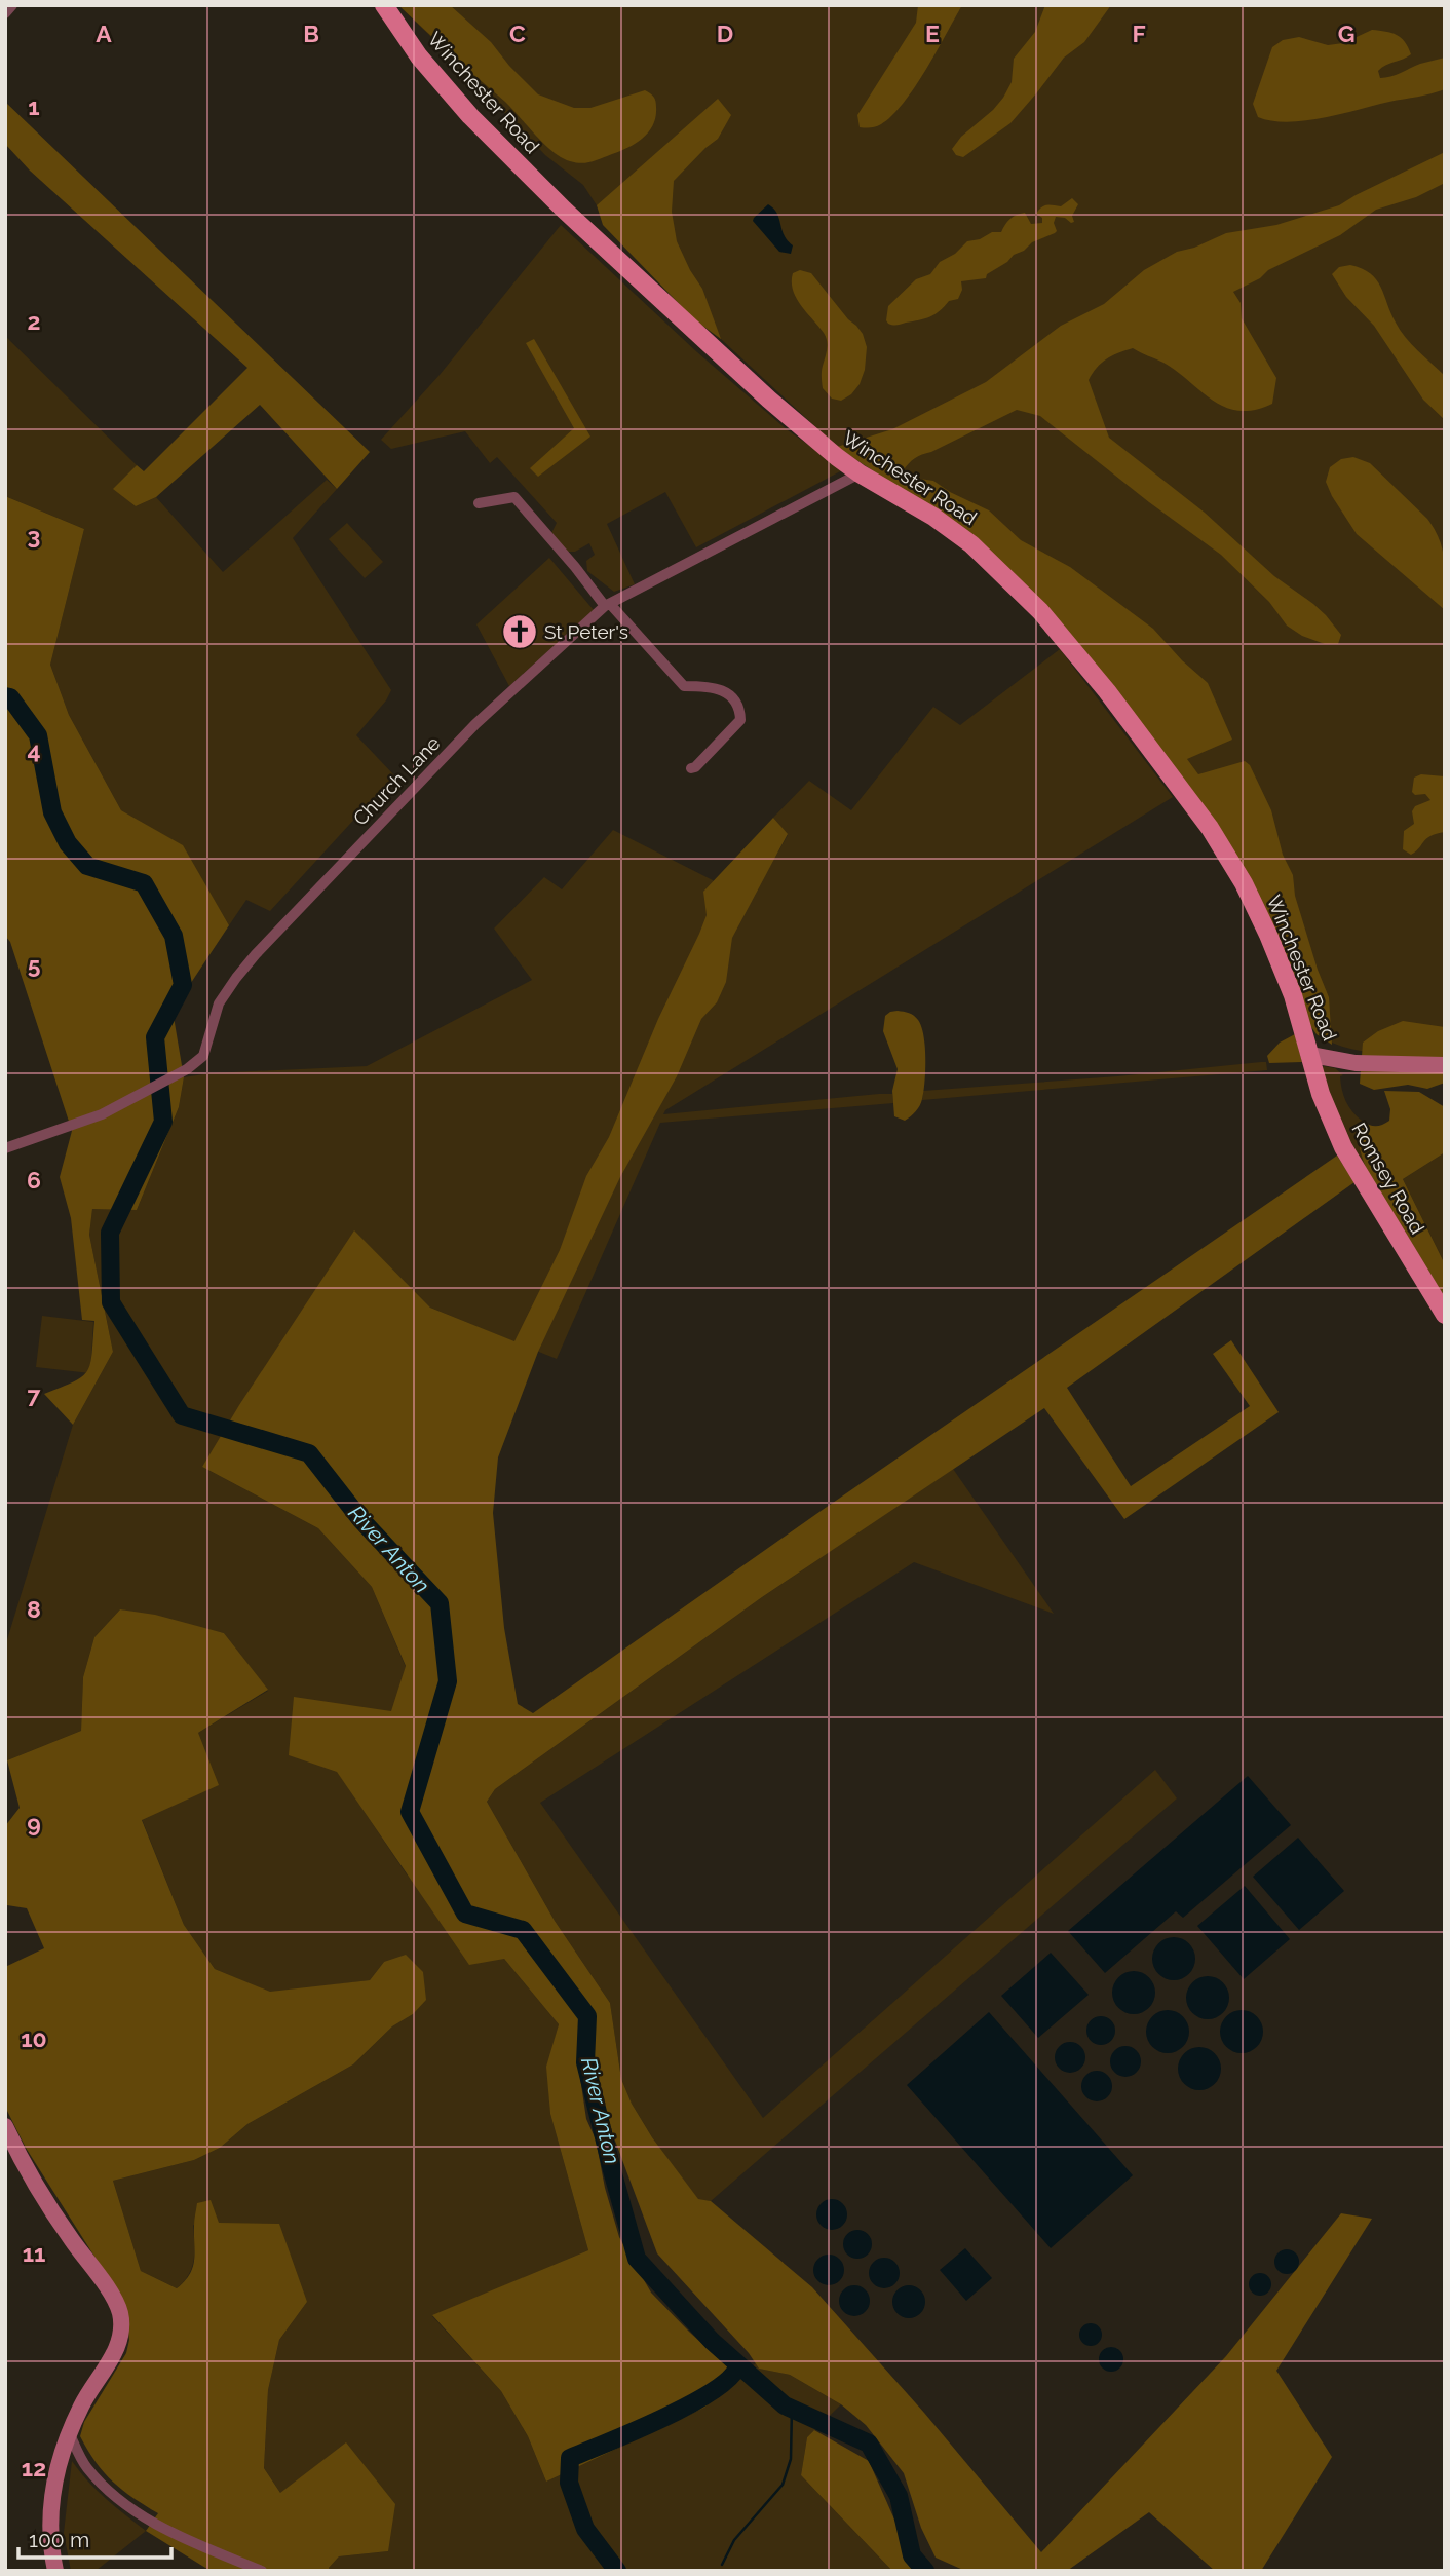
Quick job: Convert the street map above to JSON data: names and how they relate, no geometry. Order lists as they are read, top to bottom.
{
  "streets": {
    "main road": ["Winchester Road", "Romsey Road"],
    "street": ["Church Lane"]
  },
  "crossings": [
    ["Winchester Road", "Church Lane"],
    ["Winchester Road", "Romsey Road"]
  ],
  "water": ["River Anton"],
  "places": {
    "church": ["St Peter's"]
  },
  "scale_bar": "100 m",
  "grid": {
    "columns": [
      "A",
      "B",
      "C",
      "D",
      "E",
      "F",
      "G"
    ],
    "rows": [
      "1",
      "2",
      "3",
      "4",
      "5",
      "6",
      "7",
      "8",
      "9",
      "10",
      "11",
      "12"
    ]
  }
}
